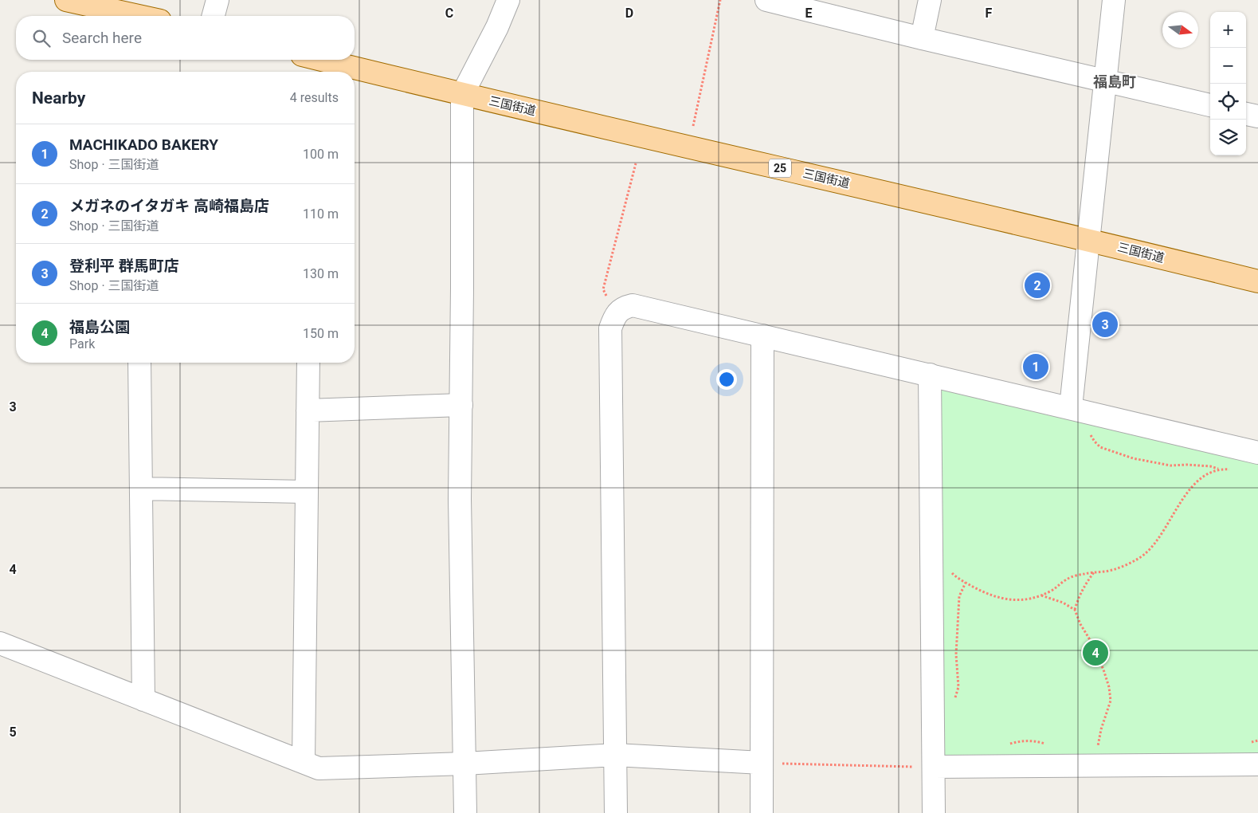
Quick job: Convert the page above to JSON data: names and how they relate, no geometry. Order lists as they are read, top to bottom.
{
  "streets": {
    "main road": ["三国街道", "25"]
  },
  "districts": ["福島町"],
  "north": "right",
  "page": {
    "map_buttons": ["+", "−"],
    "search": "Search here",
    "heading": ["Nearby", "4 results"],
    "list": [
      {
        "mark": "1",
        "name": "MACHIKADO BAKERY",
        "note": "Shop · 三国街道",
        "value": "100 m"
      },
      {
        "mark": "2",
        "name": "メガネのイタガキ 高崎福島店",
        "note": "Shop · 三国街道",
        "value": "110 m"
      },
      {
        "mark": "3",
        "name": "登利平 群馬町店",
        "note": "Shop · 三国街道",
        "value": "130 m"
      },
      {
        "mark": "4",
        "name": "福島公園",
        "note": "Park",
        "value": "150 m"
      }
    ],
    "pins": [
      "2",
      "3",
      "1",
      "4"
    ]
  },
  "grid": {
    "columns": [
      "C",
      "D",
      "E",
      "F"
    ],
    "rows": ["3", "4", "5"]
  }
}
